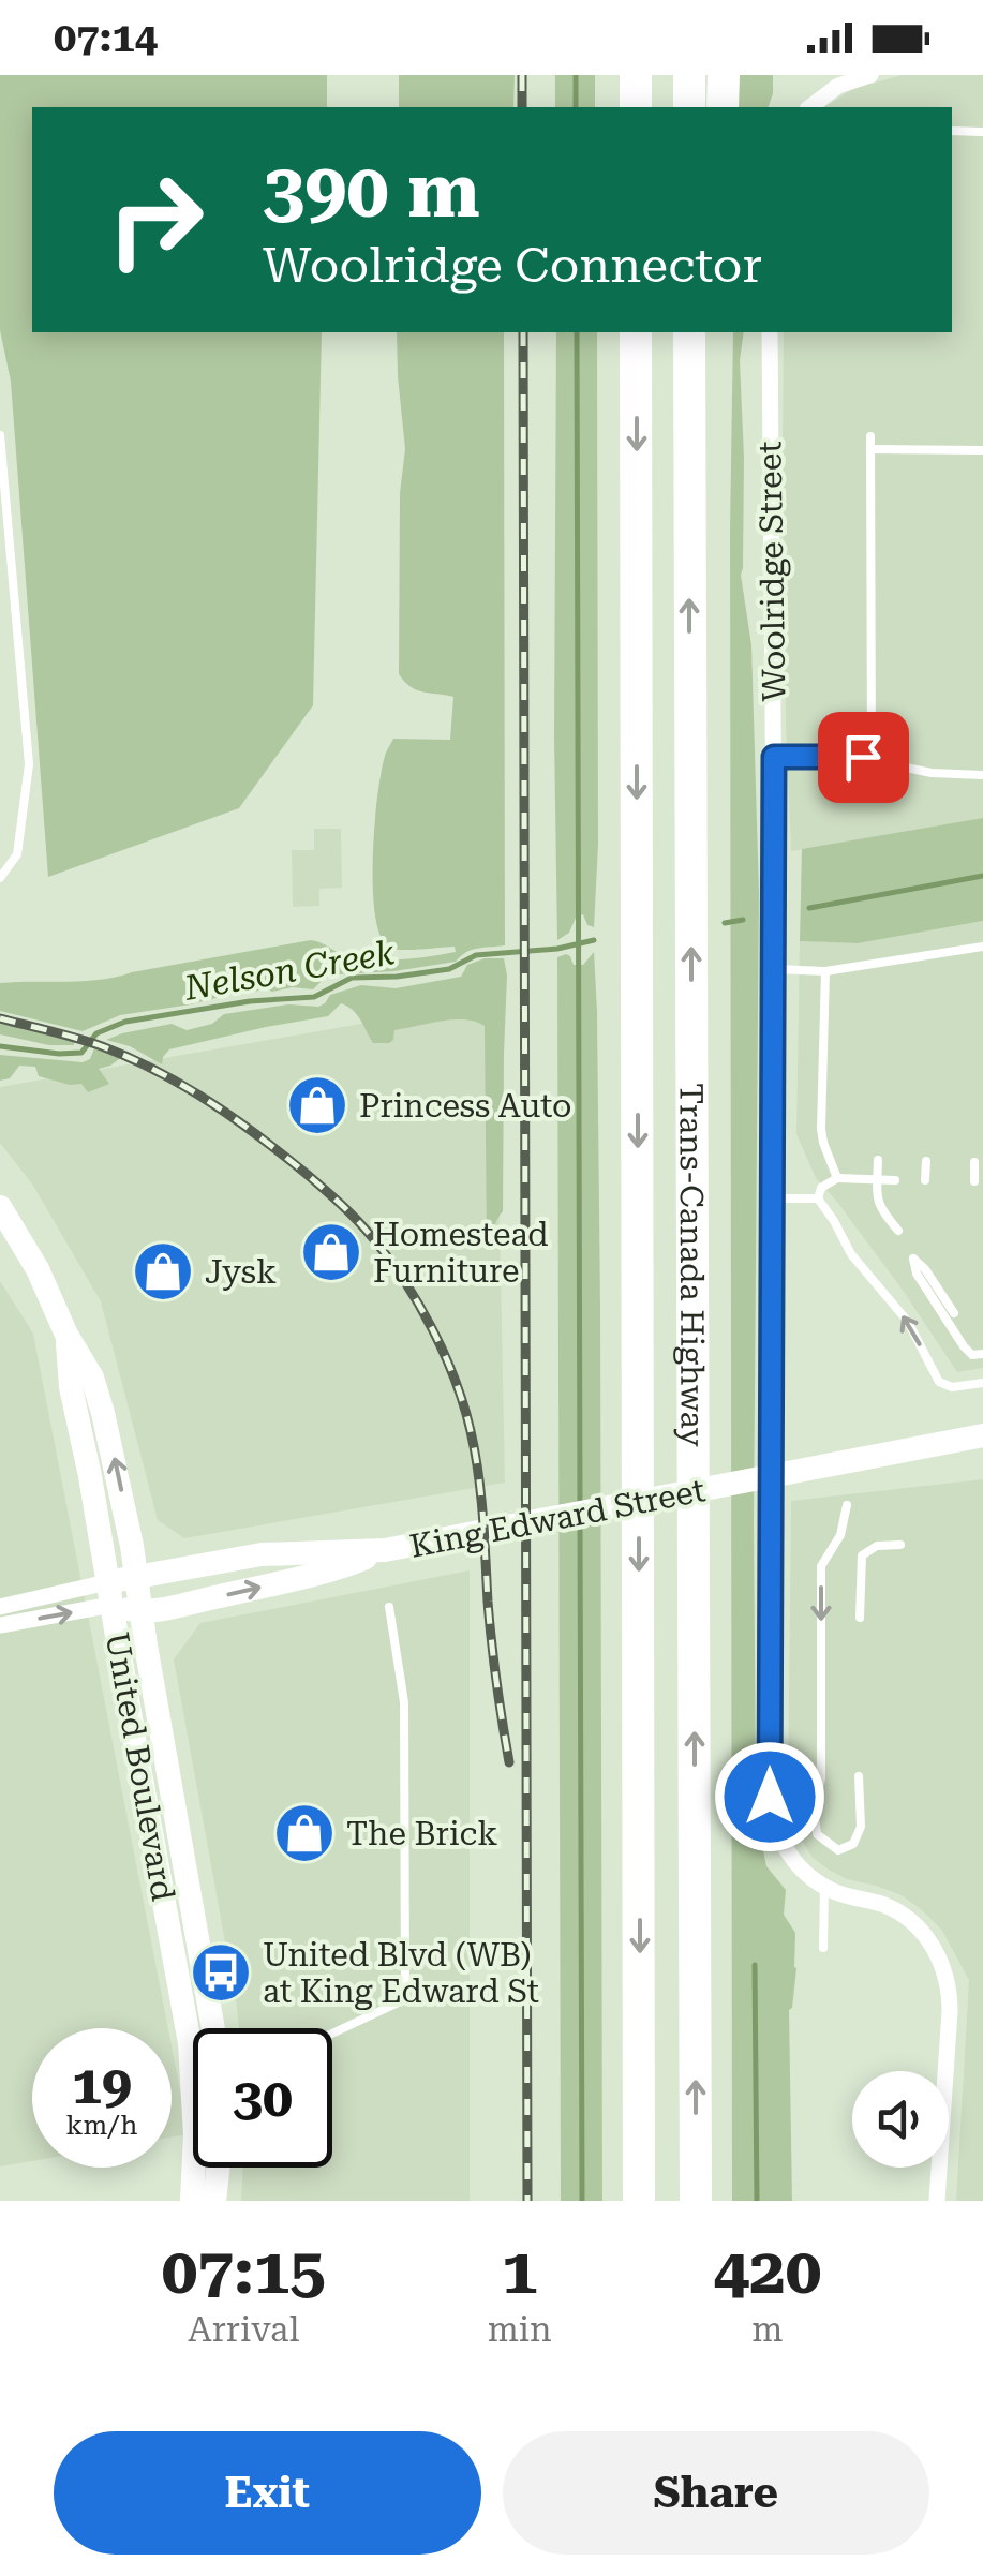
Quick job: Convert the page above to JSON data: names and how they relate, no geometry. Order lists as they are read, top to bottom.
{
  "streets": {
    "highway": ["Trans-Canada Highway"],
    "main road": ["King Edward Street", "United Boulevard"],
    "street": ["Woolridge Street"]
  },
  "crossings": [
    ["King Edward Street", "United Boulevard"]
  ],
  "water": ["Nelson Creek"],
  "places": {
    "shop": [
      "Princess Auto",
      "Homestead Furniture",
      "Jysk",
      "The Brick"
    ],
    "bus stop": ["United Blvd (WB) at King Edward St"]
  },
  "page": {
    "status": "07:14",
    "turn": ["390 m", "Woolridge Connector"],
    "speed": "19 km/h",
    "limit": "30",
    "eta": [
      "07:15",
      "Arrival",
      "1",
      "min",
      "420",
      "m"
    ],
    "buttons": ["Exit", "Share"]
  }
}
